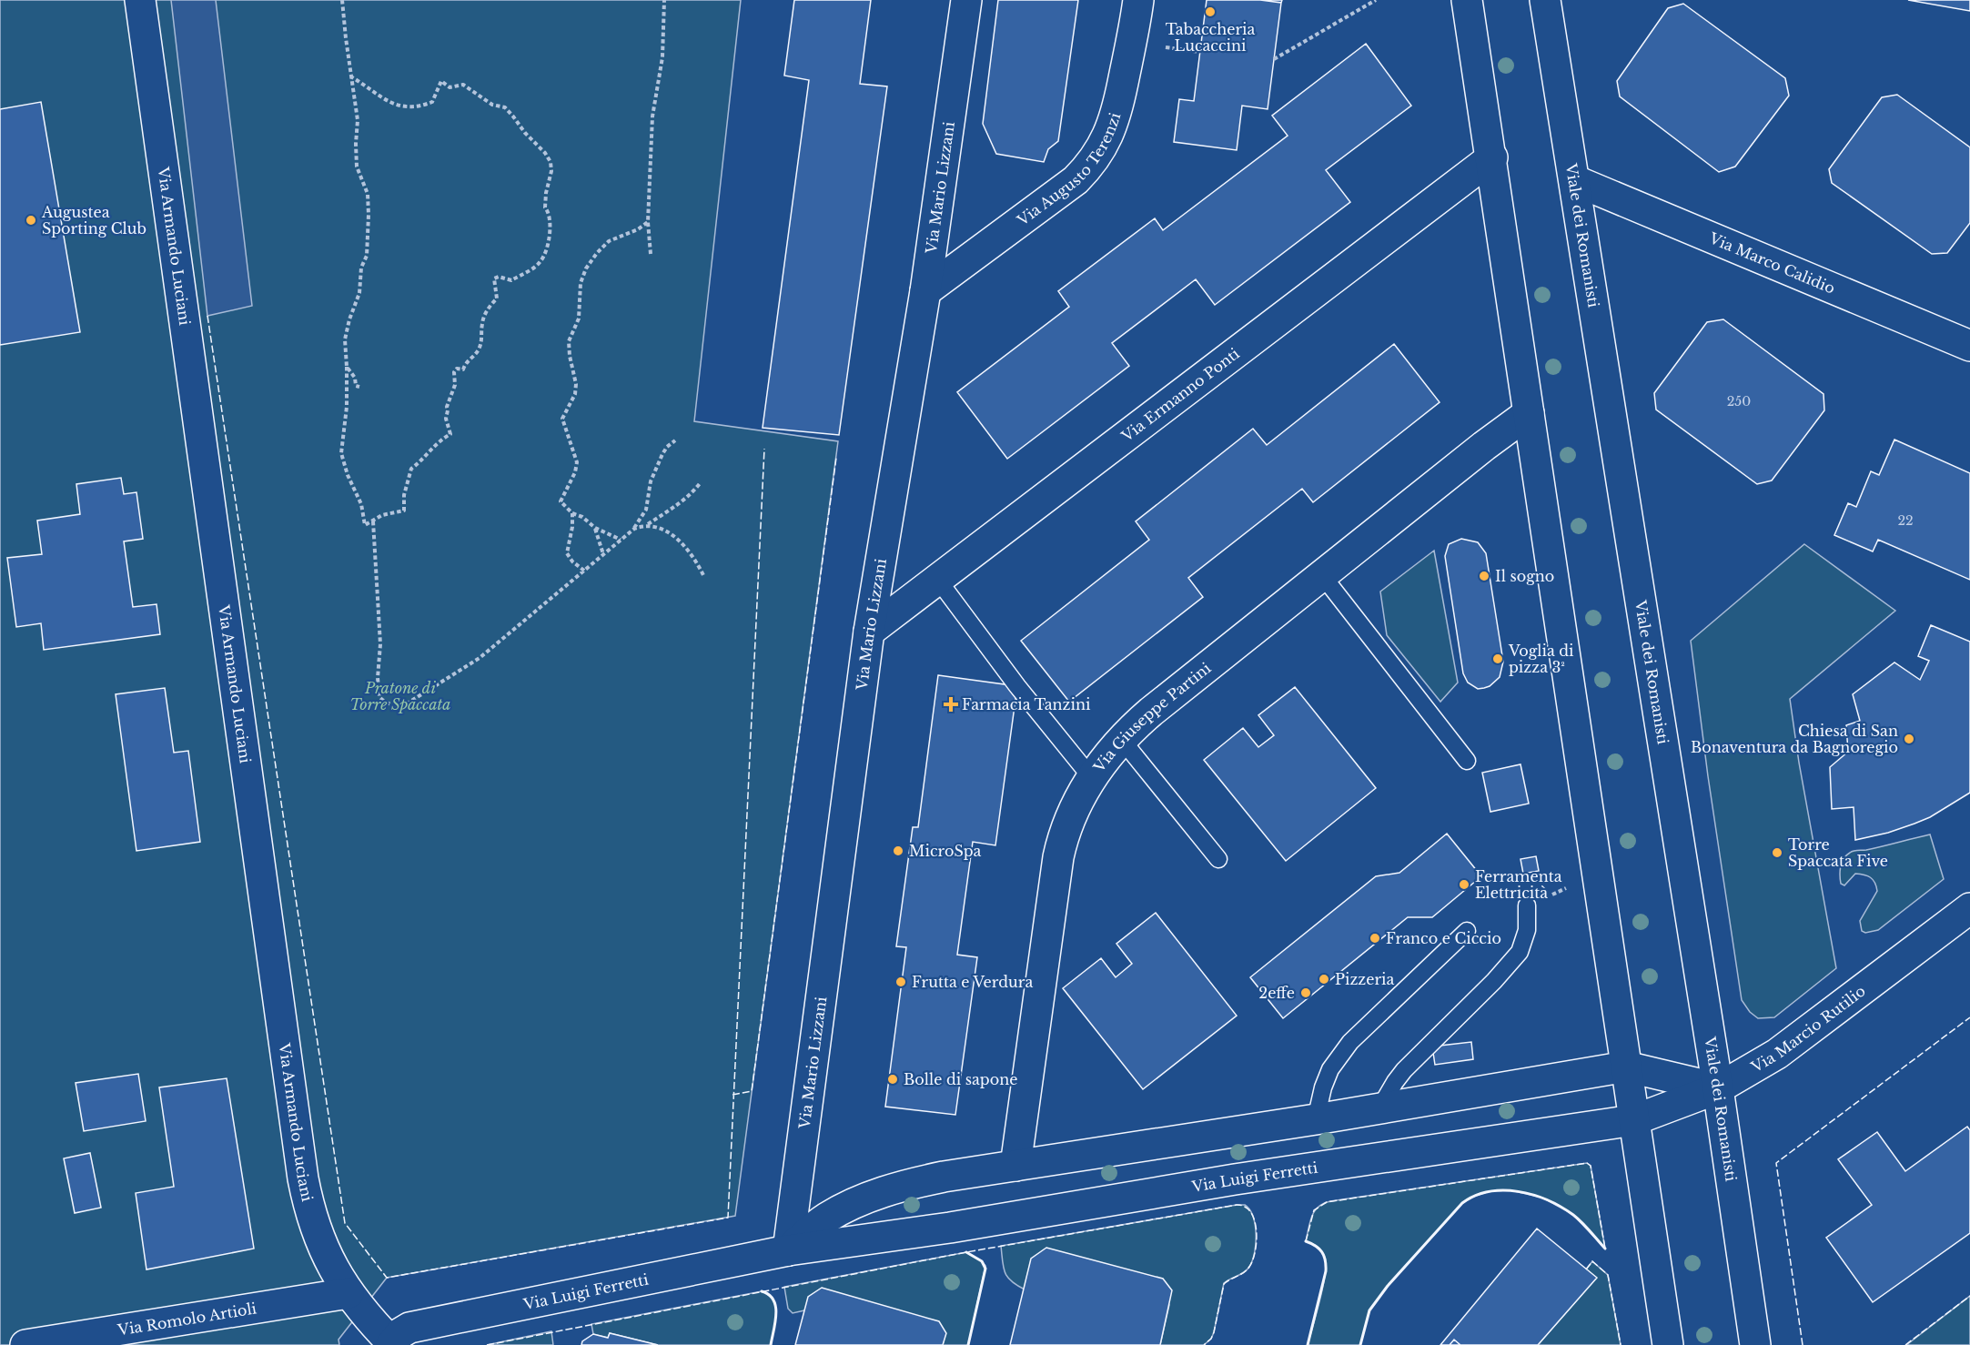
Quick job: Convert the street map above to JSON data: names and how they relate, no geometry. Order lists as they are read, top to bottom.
{
  "streets": {
    "street": [
      "Via Augusto Terenzi",
      "Via Mario Lizzani",
      "Viale dei Romanisti",
      "Via Armando Luciani",
      "Via Marco Calidio",
      "Via Ermanno Ponti",
      "Via Giuseppe Partini",
      "Via Marcio Rutilio",
      "Via Luigi Ferretti",
      "Via Romolo Artioli"
    ]
  },
  "crossings": [
    ["Via Augusto Terenzi", "Via Mario Lizzani"],
    ["Via Mario Lizzani", "Via Ermanno Ponti"],
    ["Via Mario Lizzani", "Via Luigi Ferretti"],
    ["Viale dei Romanisti", "Via Marco Calidio"],
    ["Viale dei Romanisti", "Via Marcio Rutilio"],
    ["Viale dei Romanisti", "Via Luigi Ferretti"],
    ["Via Armando Luciani", "Via Luigi Ferretti"],
    ["Via Armando Luciani", "Via Romolo Artioli"],
    ["Via Giuseppe Partini", "Via Luigi Ferretti"],
    ["Via Marcio Rutilio", "Via Luigi Ferretti"]
  ],
  "parks": ["Pratone di Torre Spaccata"],
  "places": {
    "other": [
      "Tabaccheria Lucaccini",
      "Augustea Sporting Club",
      "Il sogno",
      "Voglia di pizza 3²",
      "Chiesa di San Bonaventura da Bagnoregio",
      "MicroSpa",
      "Torre Spaccata Five",
      "Ferramenta Elettricità",
      "Franco e Ciccio",
      "Pizzeria",
      "Frutta e Verdura",
      "2effe",
      "Bolle di sapone"
    ],
    "health": ["Farmacia Tanzini"]
  },
  "house_numbers": ["250", "22"]
}
